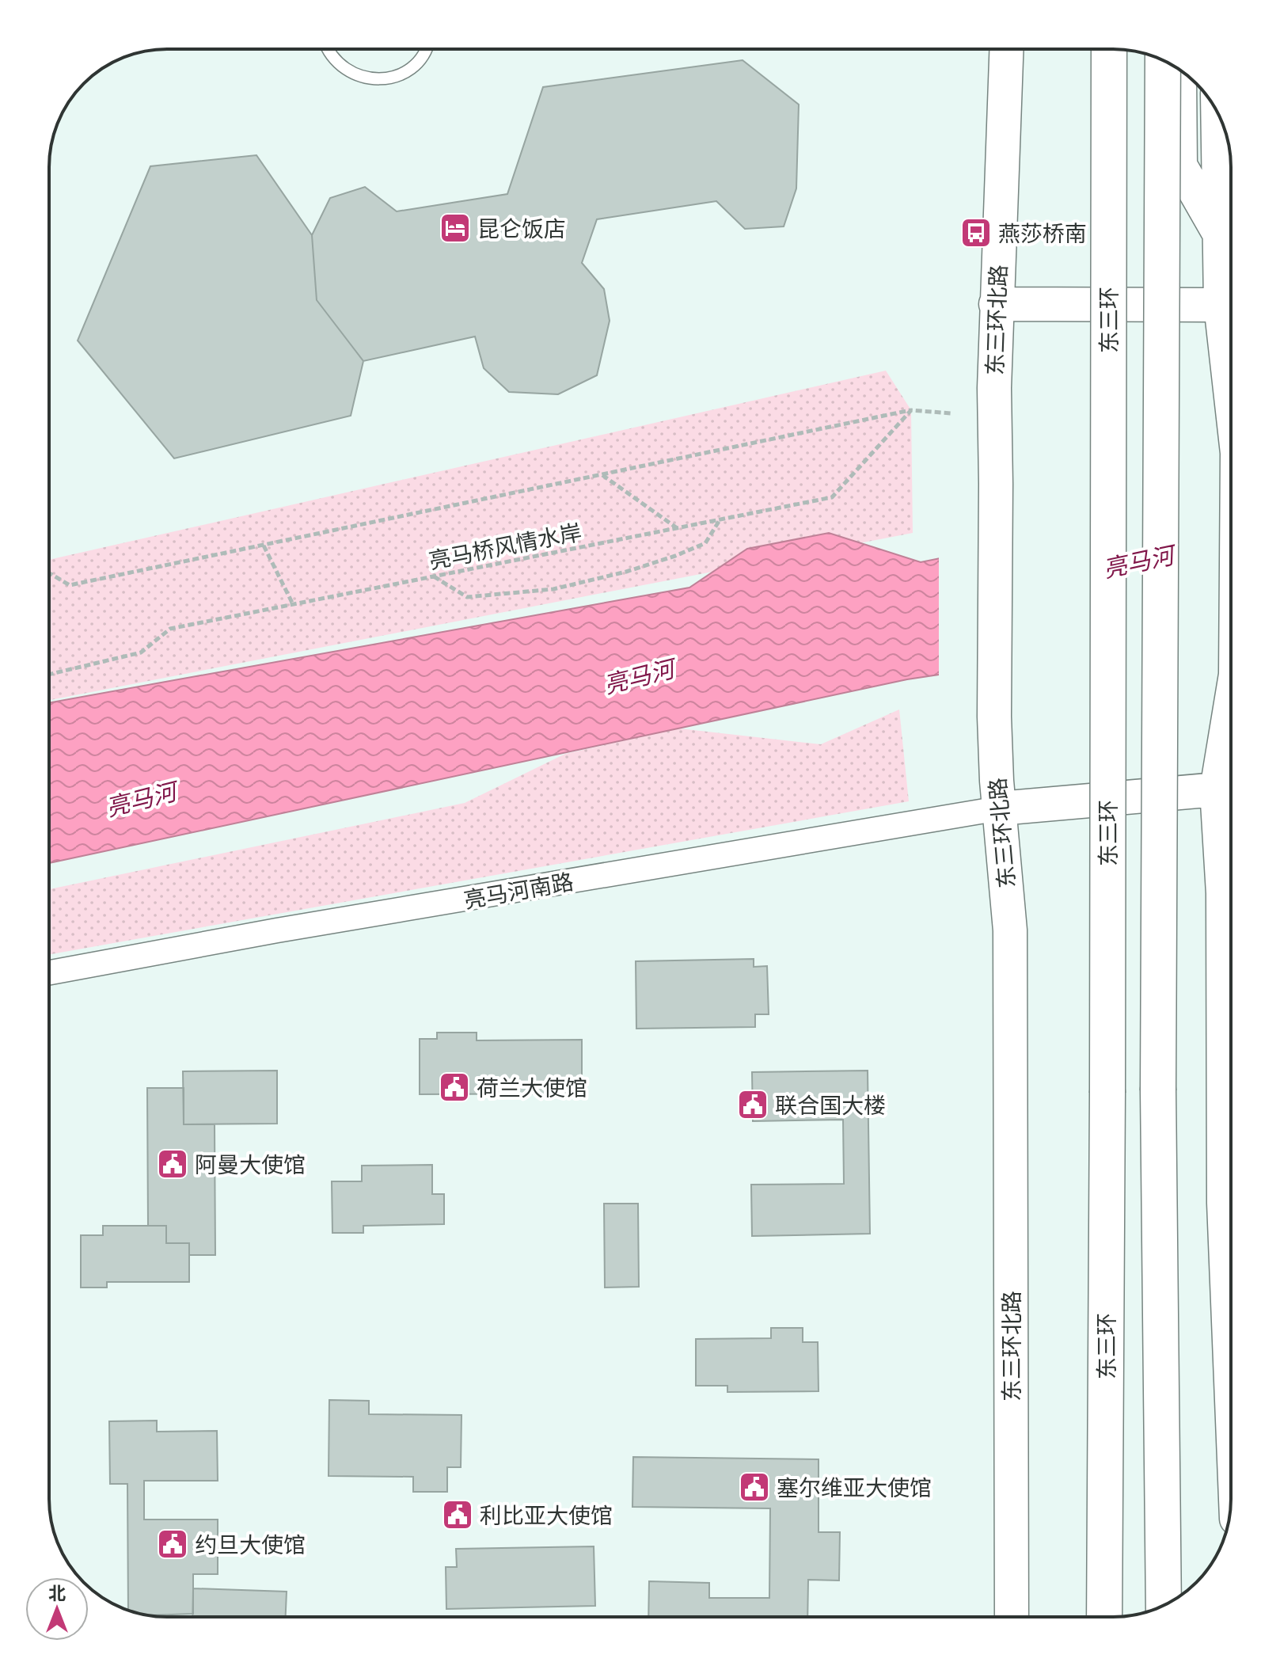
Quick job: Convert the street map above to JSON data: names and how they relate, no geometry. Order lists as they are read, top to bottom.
{
  "streets": {
    "highway": ["东三环"],
    "street": ["东三环北路", "亮马河南路"],
    "path": ["亮马桥风情水岸"]
  },
  "crossings": [
    ["东三环北路", "亮马河南路"]
  ],
  "water": ["亮马河"],
  "places": {
    "hotel": ["昆仑饭店"],
    "bus stop": ["燕莎桥南"],
    "public building": [
      "荷兰大使馆",
      "联合国大楼",
      "阿曼大使馆",
      "塞尔维亚大使馆",
      "利比亚大使馆",
      "约旦大使馆"
    ]
  },
  "north": "top"
}
